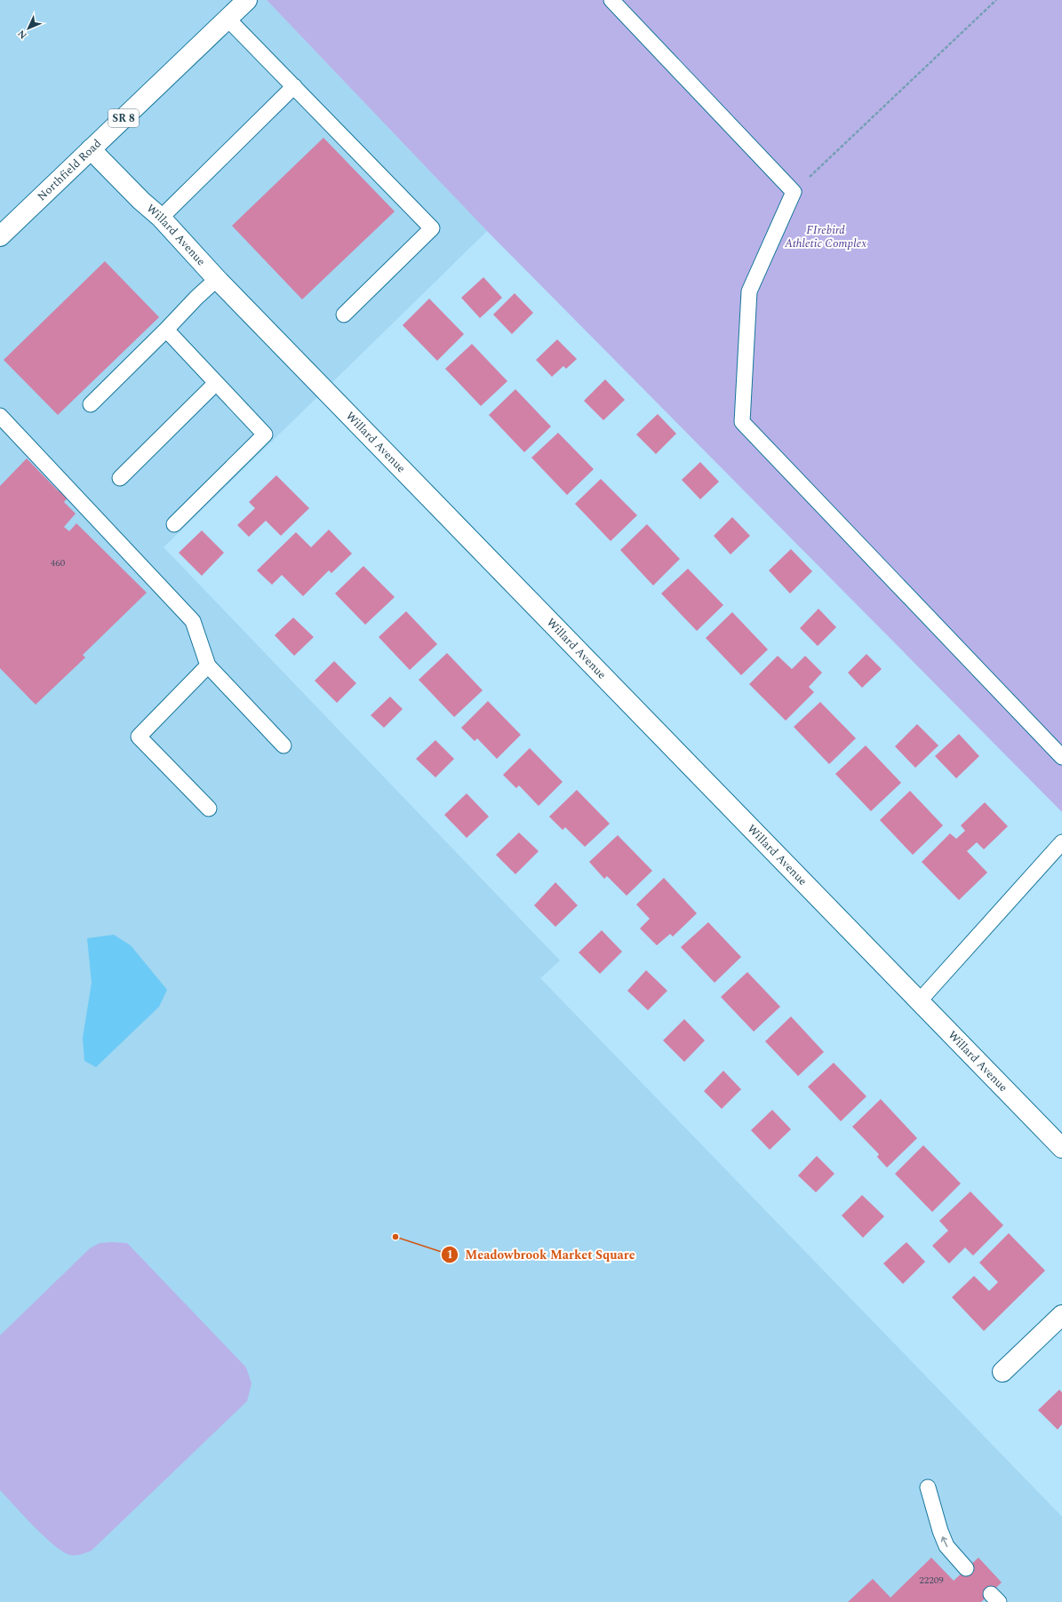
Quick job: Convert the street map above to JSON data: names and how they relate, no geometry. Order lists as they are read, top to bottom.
{
  "streets": {
    "street": ["SR 8", "Northfield Road", "Willard Avenue"]
  },
  "crossings": [
    ["Northfield Road", "Willard Avenue"]
  ],
  "parks": ["FIrebird Athletic Complex"],
  "places": ["Meadowbrook Market Square"],
  "house_numbers": ["460", "22209"],
  "north": "bottom left"
}
